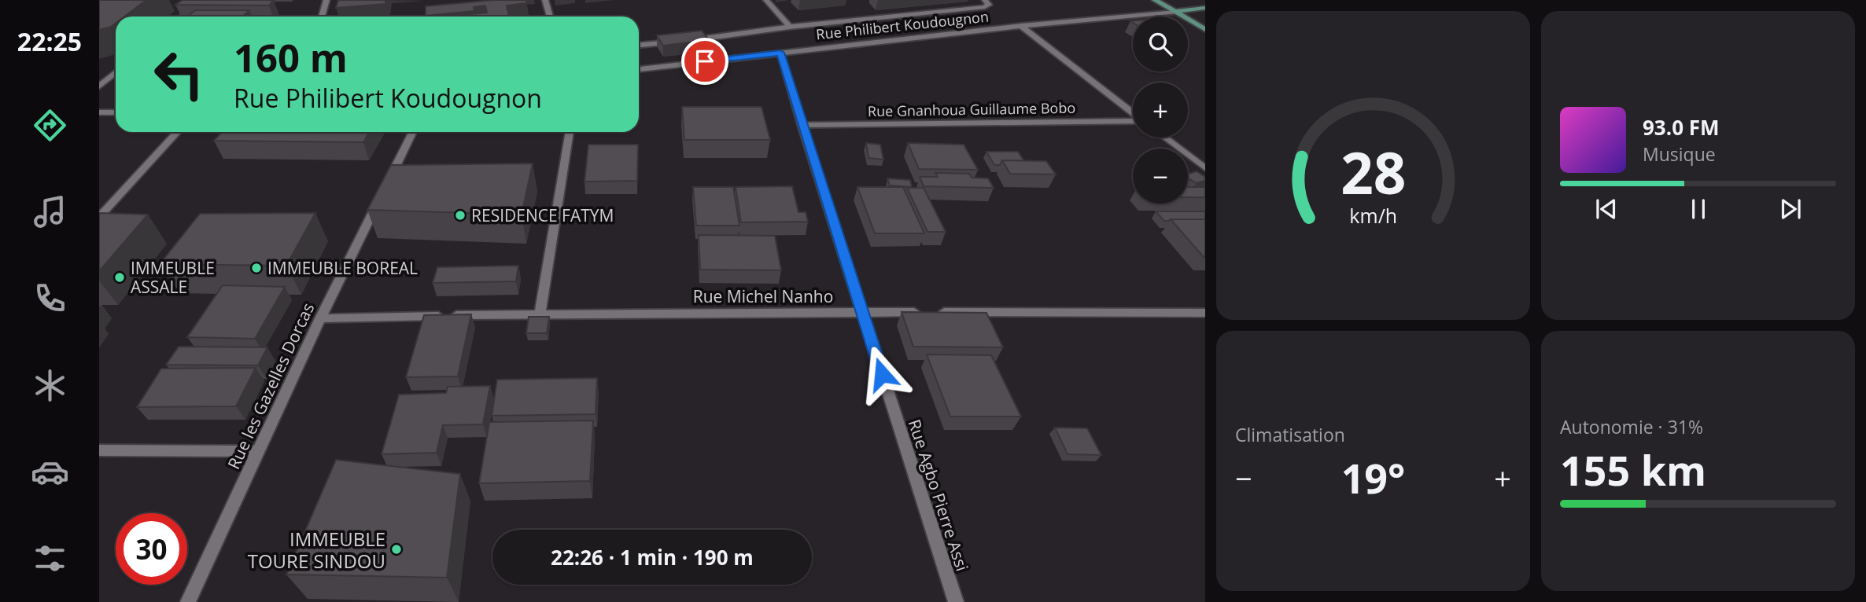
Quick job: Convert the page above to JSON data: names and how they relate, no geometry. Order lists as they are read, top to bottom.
{
  "streets": {
    "street": [
      "Rue Philibert Koudougnon",
      "Rue Gnanhoua Guillaume Bobo",
      "Rue Michel Nanho",
      "Rue les Gazelles Dorcas",
      "Rue Agbo Pierre Assi"
    ]
  },
  "crossings": [
    ["Rue Philibert Koudougnon", "Rue Agbo Pierre Assi"],
    ["Rue Gnanhoua Guillaume Bobo", "Rue Agbo Pierre Assi"],
    ["Rue Michel Nanho", "Rue les Gazelles Dorcas"],
    ["Rue Michel Nanho", "Rue Agbo Pierre Assi"]
  ],
  "places": [
    "RESIDENCE FATYM",
    "IMMEUBLE BOREAL",
    "IMMEUBLE ASSALE",
    "IMMEUBLE TOURE SINDOU"
  ],
  "page": {
    "tabs": "22:25",
    "map_buttons": ["+", "−"],
    "turn": ["160 m", "Rue Philibert Koudougnon"],
    "song": ["93.0 FM", "Musique"],
    "tile": [
      "Climatisation",
      ["Autonomie · 31%", "155 km"]
    ],
    "heat": ["−", "19°", "+"],
    "limit": "30",
    "trip": "22:26 · 1 min · 190 m",
    "gauge": ["28", "km/h"]
  }
}
